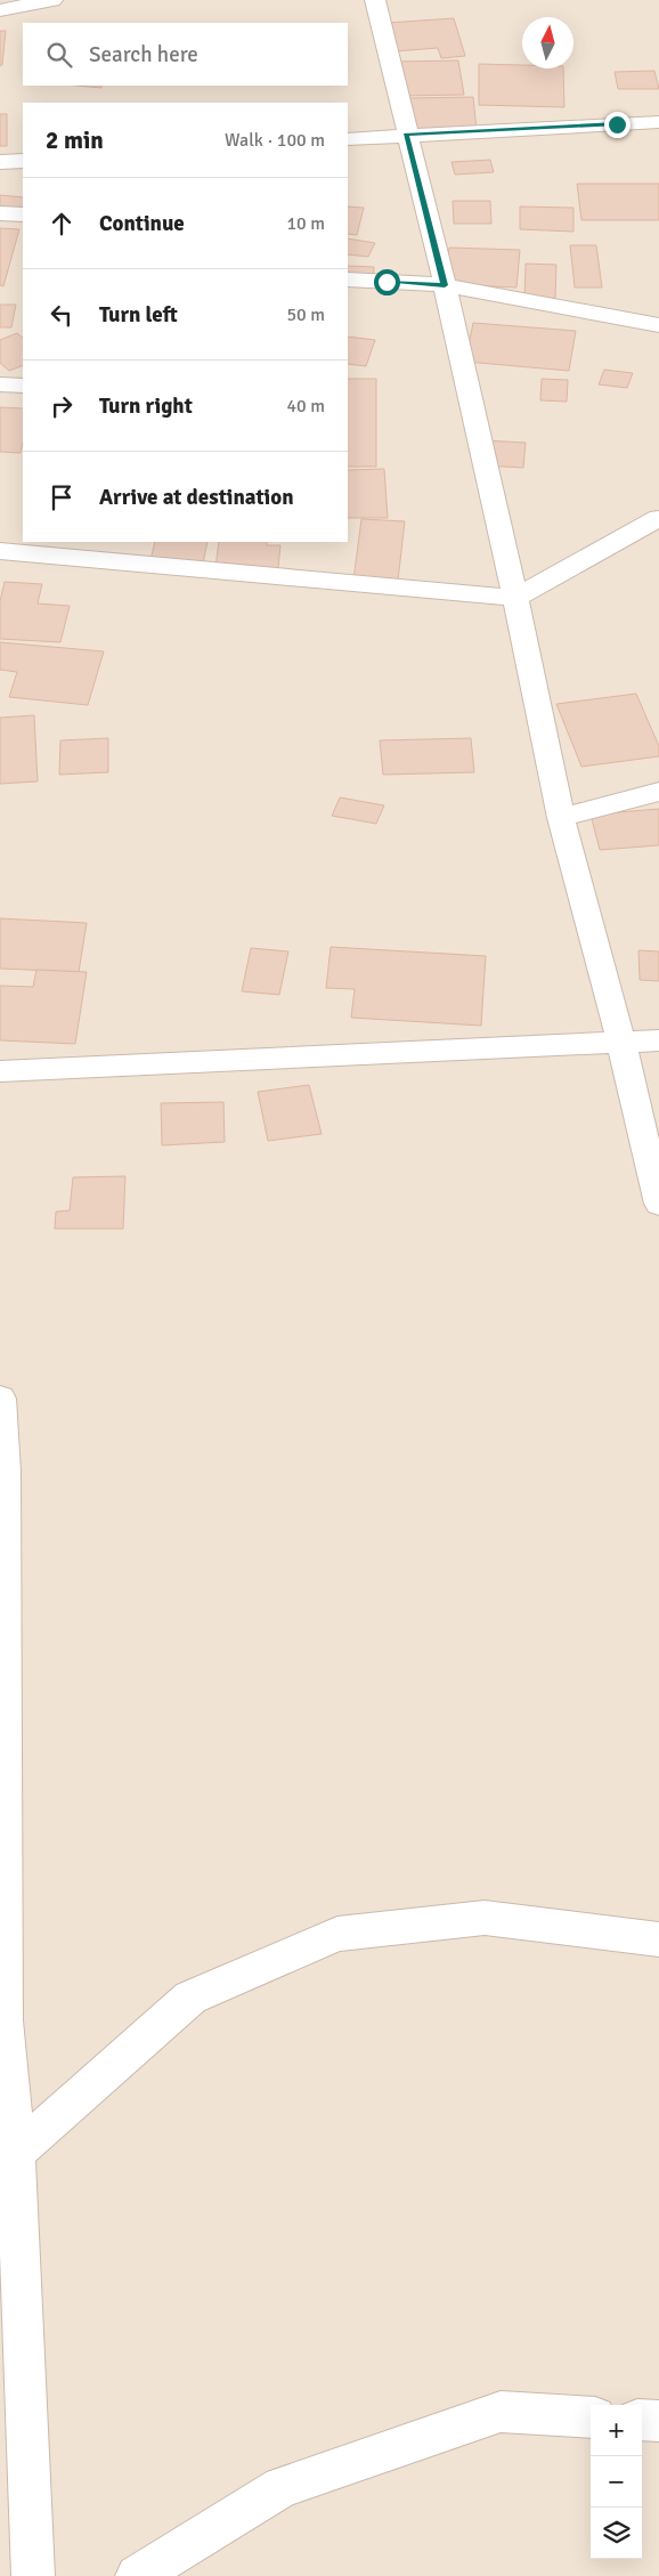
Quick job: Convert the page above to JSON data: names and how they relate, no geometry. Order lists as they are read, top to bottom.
{
  "north": "top",
  "page": {
    "search": "Search here",
    "heading": ["2 min", "Walk · 100 m"],
    "list": [
      ["Continue", "10 m"],
      ["Turn left", "50 m"],
      ["Turn right", "40 m"],
      "Arrive at destination"
    ],
    "map_buttons": ["+", "−"]
  }
}
